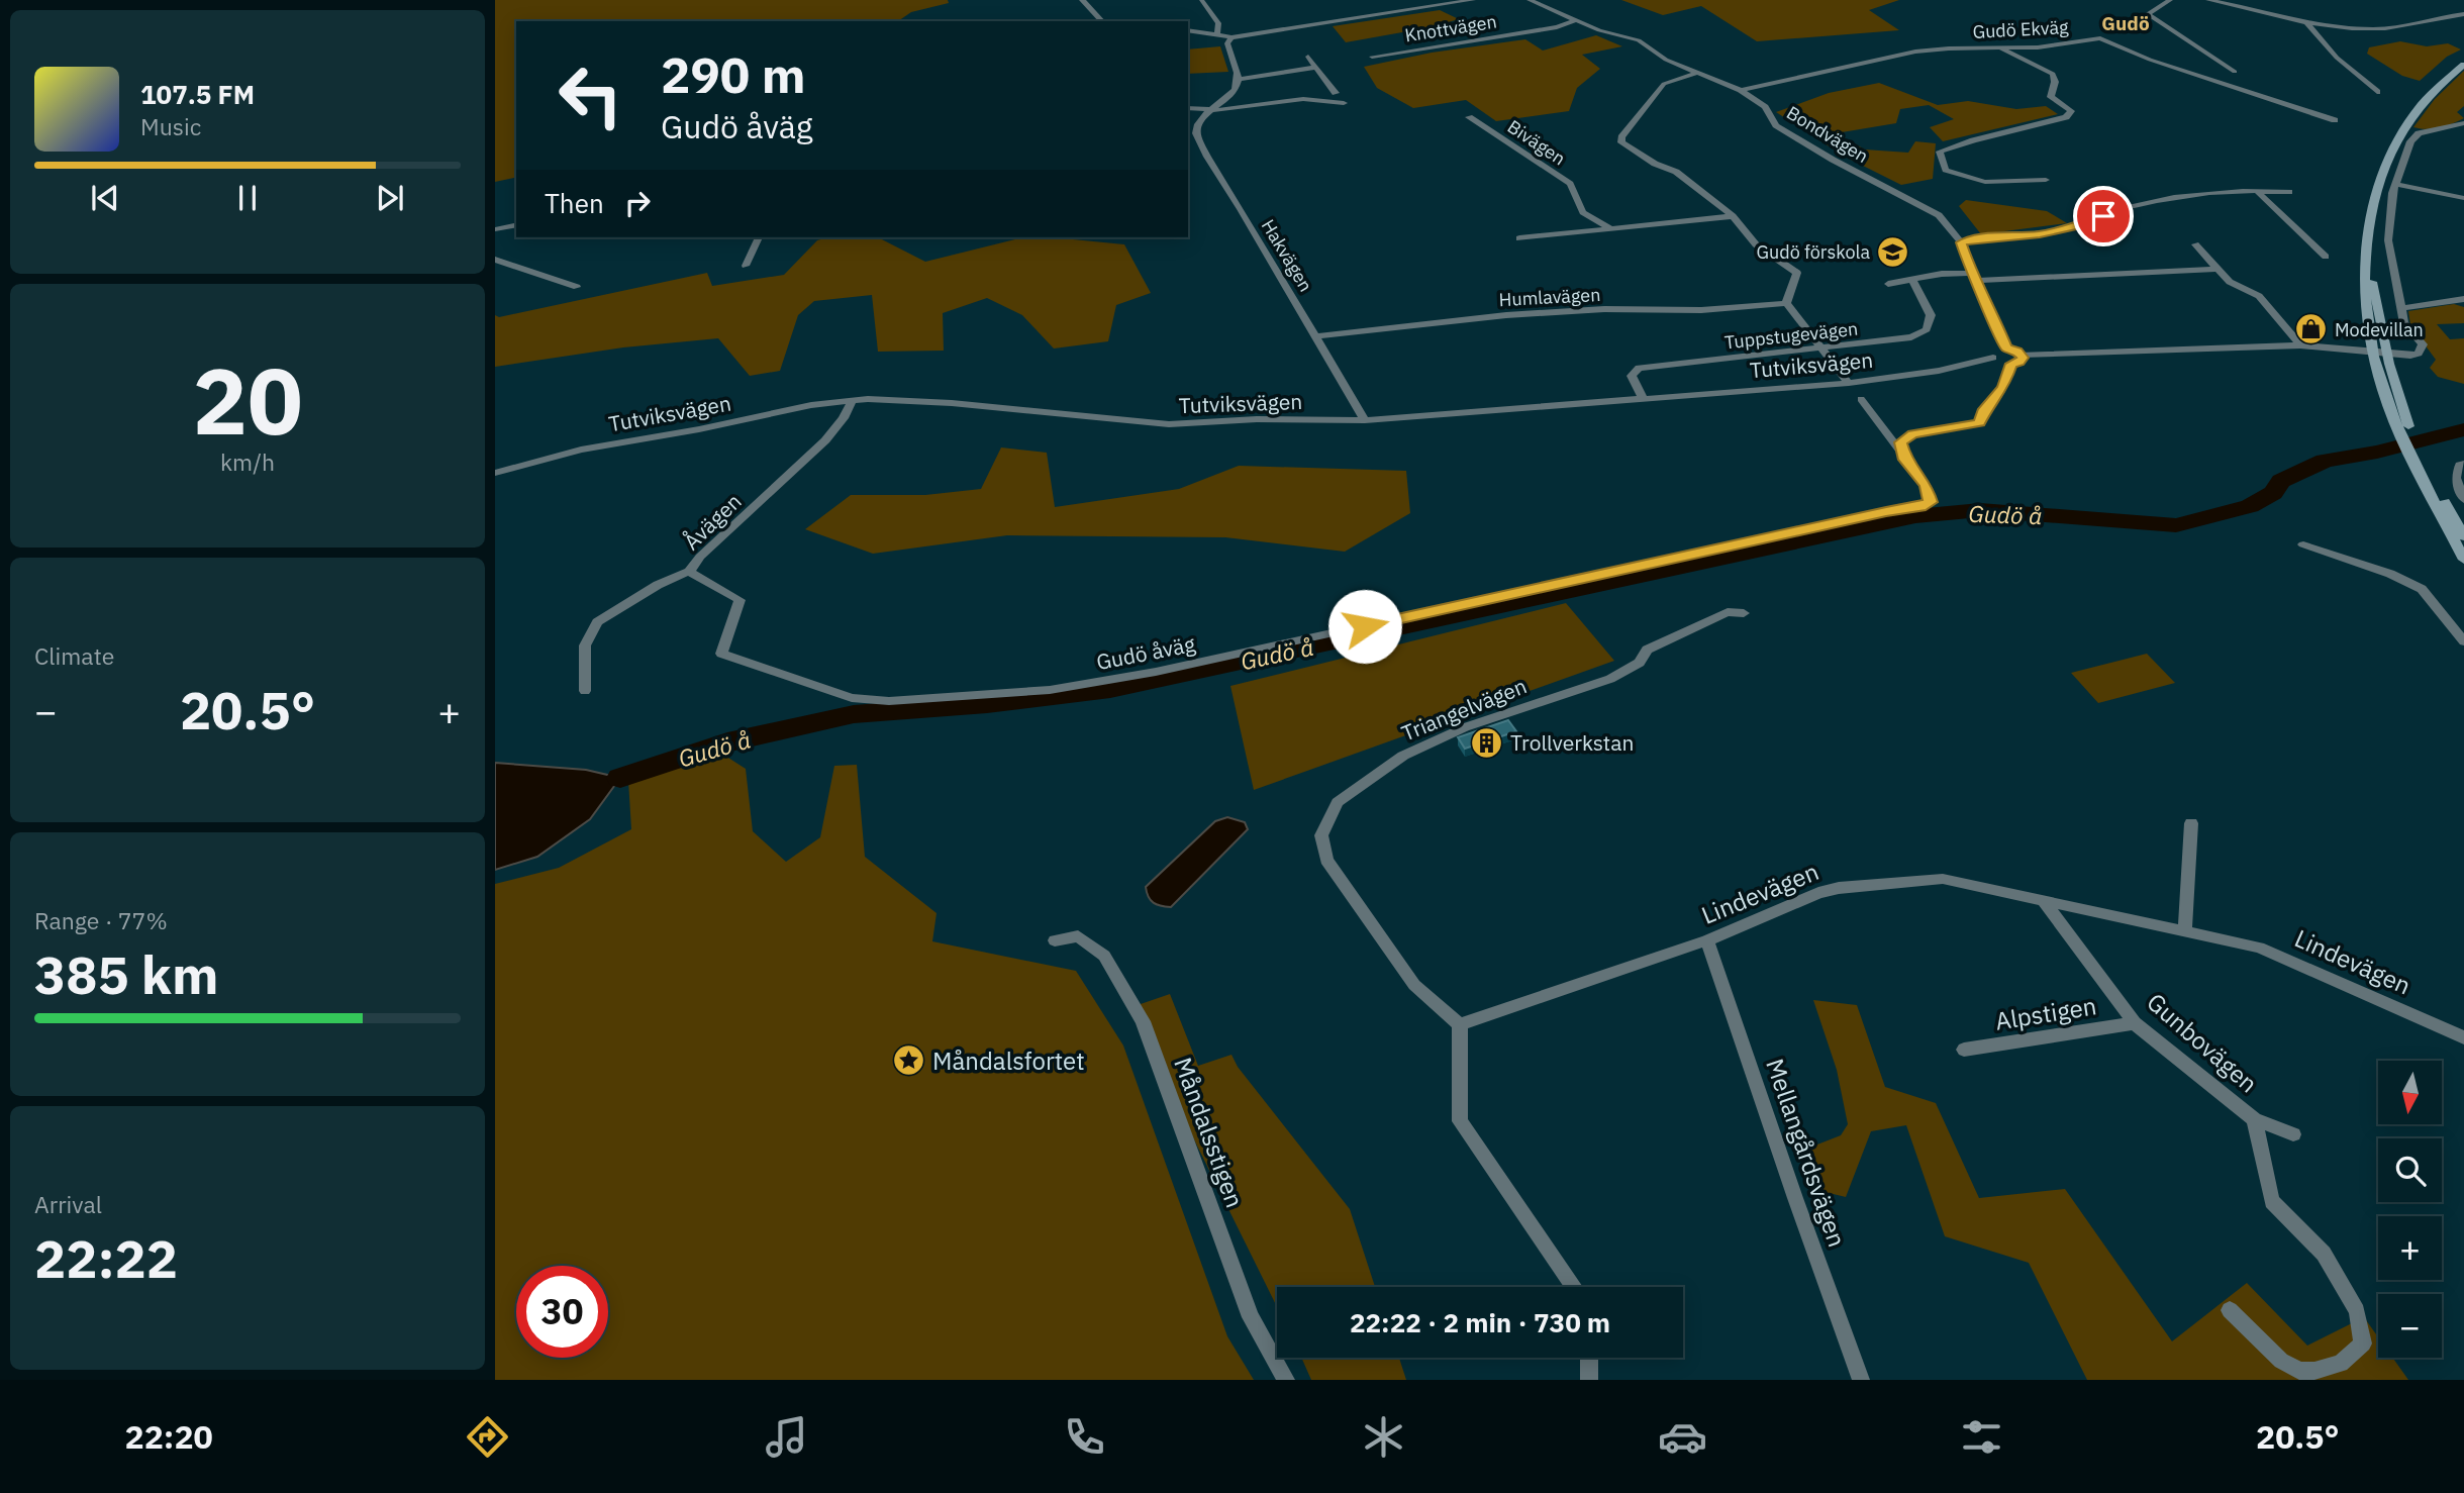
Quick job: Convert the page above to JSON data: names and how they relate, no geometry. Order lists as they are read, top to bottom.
{
  "streets": {
    "street": [
      "Knottvägen",
      "Gudö Ekväg",
      "Bondvägen",
      "Bivägen",
      "Hakvägen",
      "Humlavägen",
      "Tuppstugevägen",
      "Tutviksvägen",
      "Åvägen",
      "Gudö åväg",
      "Triangelvägen",
      "Lindevägen",
      "Alpstigen",
      "Gunbovägen",
      "Måndalsstigen",
      "Mellangårdsvägen"
    ]
  },
  "crossings": [
    ["Knottvägen", "Bondvägen"],
    ["Gudö Ekväg", "Bondvägen"],
    ["Hakvägen", "Humlavägen"],
    ["Hakvägen", "Tutviksvägen"],
    ["Tuppstugevägen", "Tutviksvägen"],
    ["Tutviksvägen", "Åvägen"],
    ["Åvägen", "Gudö åväg"],
    ["Triangelvägen", "Lindevägen"],
    ["Lindevägen", "Gunbovägen"],
    ["Lindevägen", "Mellangårdsvägen"],
    ["Alpstigen", "Gunbovägen"]
  ],
  "districts": ["Gudö"],
  "water": ["Gudö å"],
  "places": {
    "school or university": ["Gudö förskola"],
    "shop": ["Modevillan"],
    "building": ["Trollverkstan"],
    "place": ["Måndalsfortet"]
  },
  "north": "bottom",
  "page": {
    "turn": ["290 m", "Gudö åväg"],
    "song": ["107.5 FM", "Music"],
    "then": "Then",
    "tile": [
      ["20", "km/h"],
      "Climate",
      ["Range · 77%", "385 km"],
      ["Arrival", "22:22"]
    ],
    "heat": ["−", "20.5°", "+"],
    "map_buttons": ["+", "−"],
    "limit": "30",
    "trip": "22:22 · 2 min · 730 m",
    "tabs": ["22:20", "20.5°"]
  }
}
